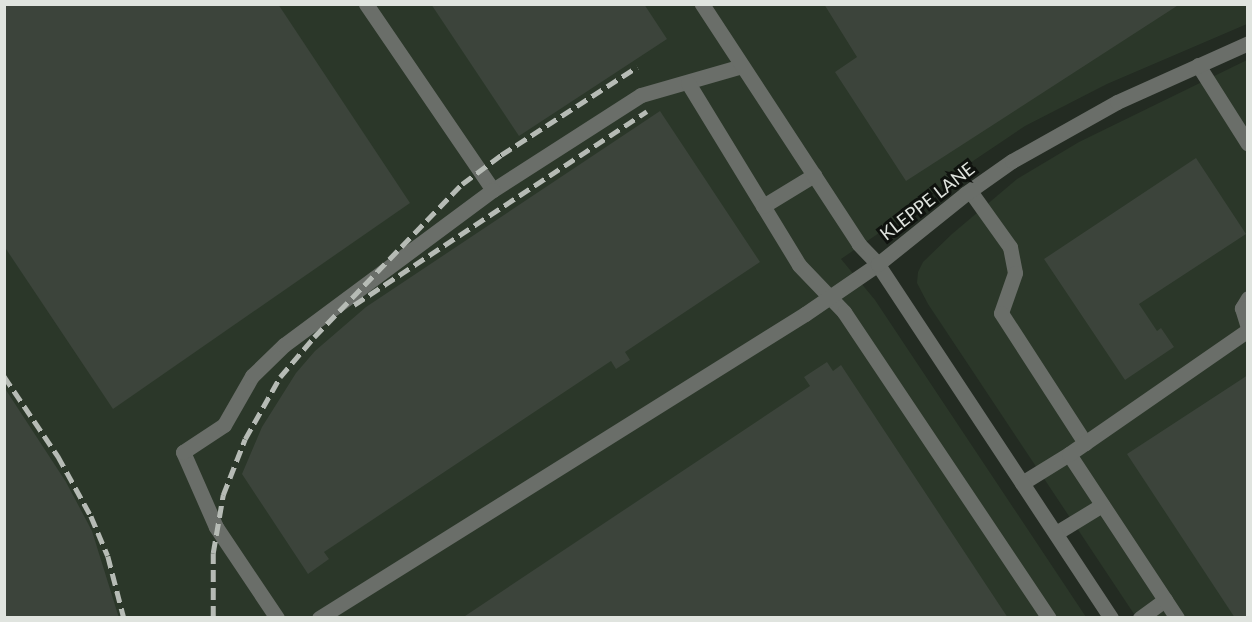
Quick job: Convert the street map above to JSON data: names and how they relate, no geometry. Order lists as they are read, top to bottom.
{
  "streets": {
    "street": ["KLEPPE LANE"]
  }
}
